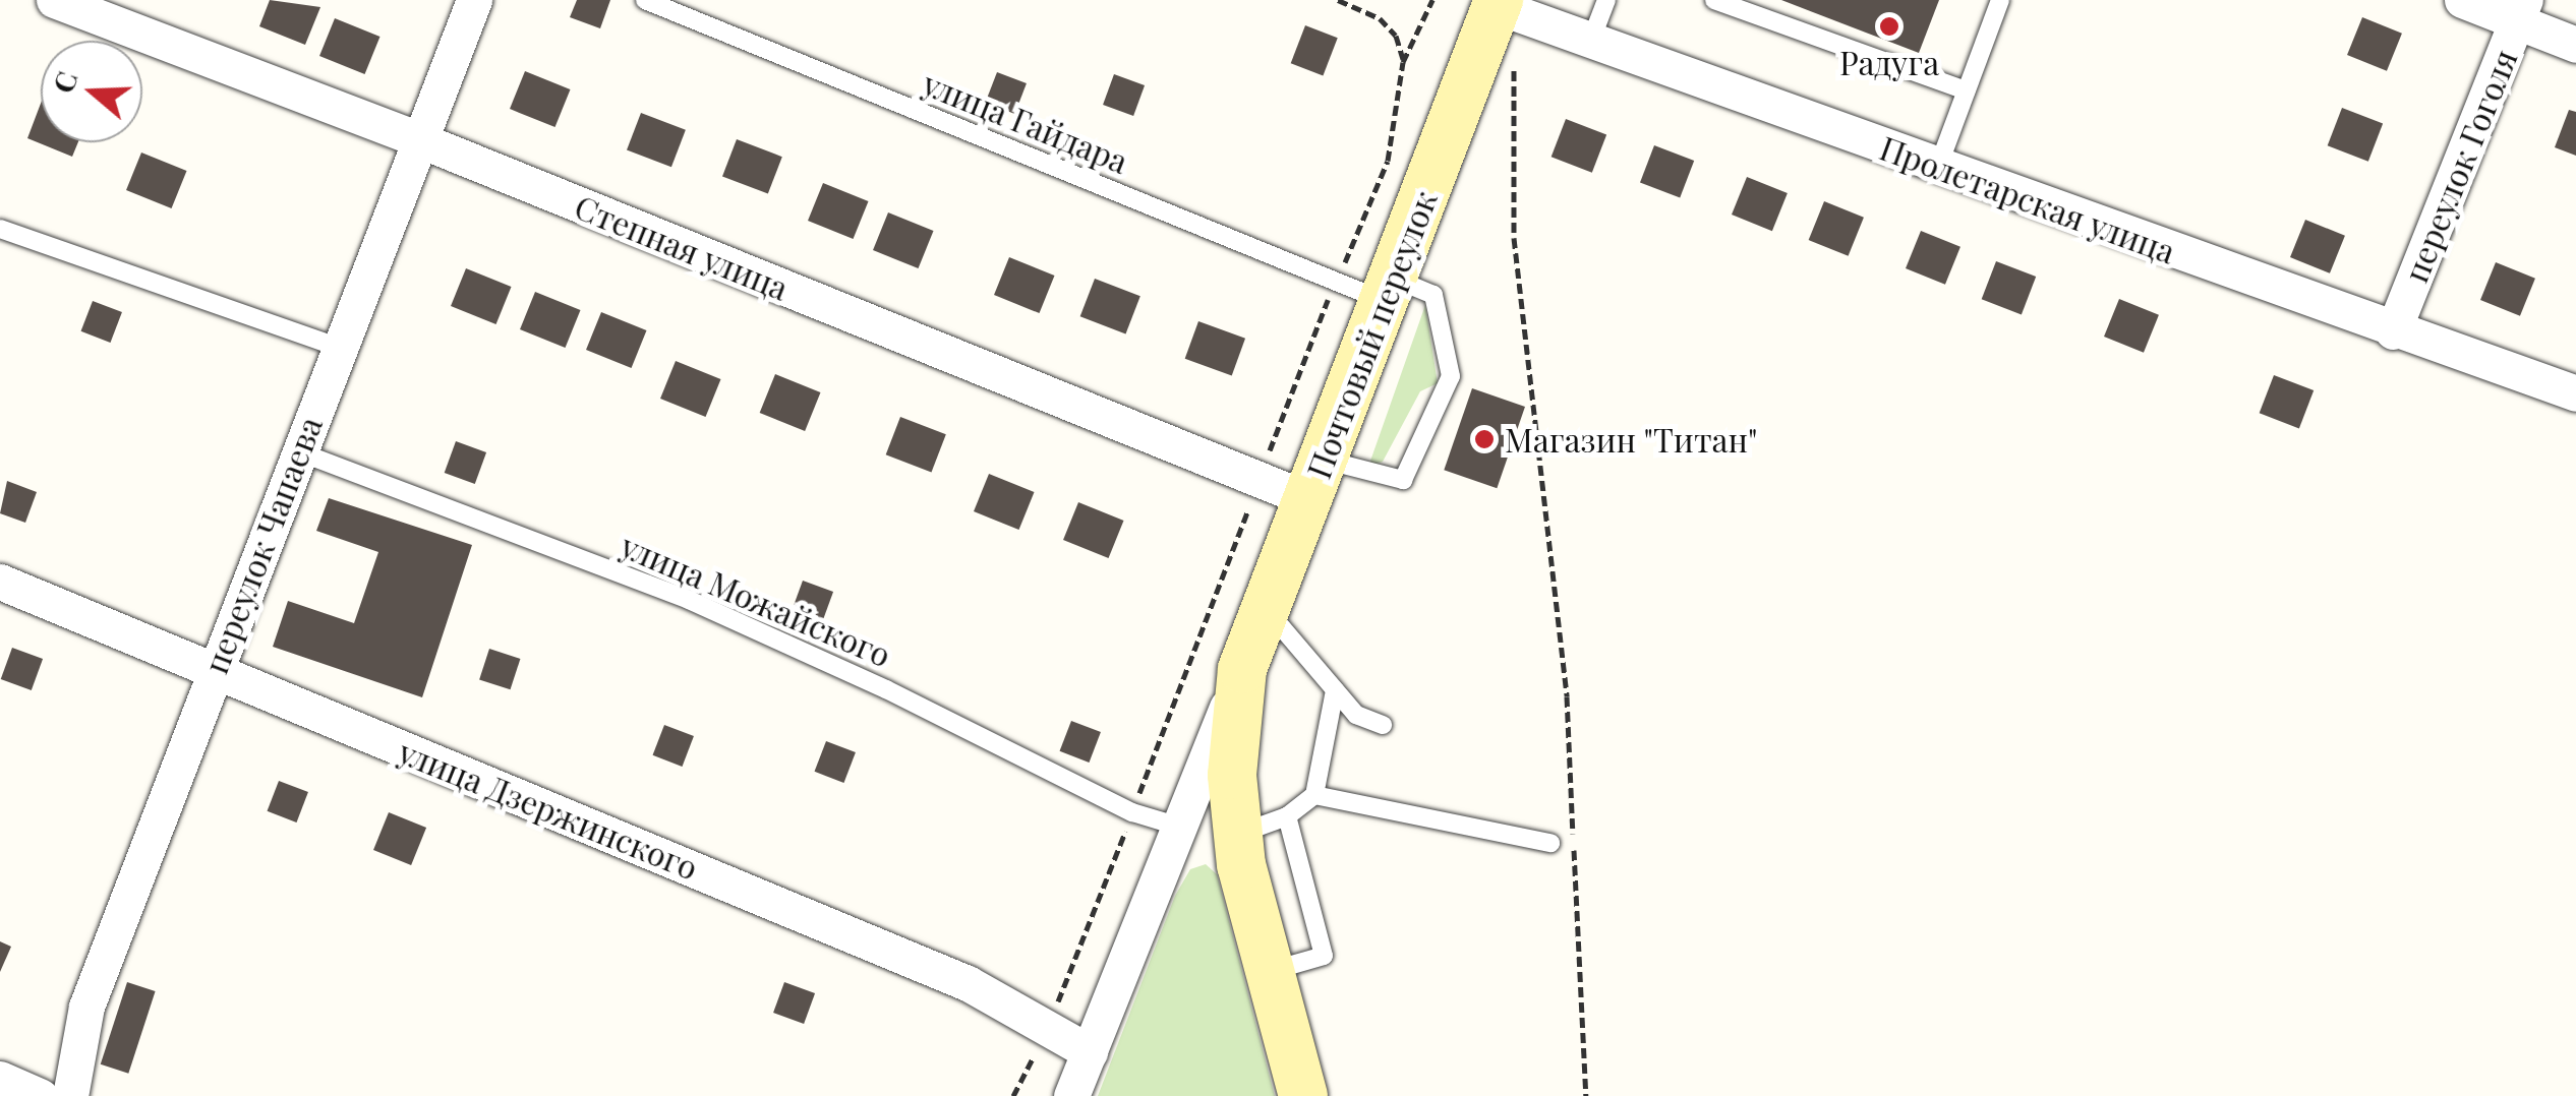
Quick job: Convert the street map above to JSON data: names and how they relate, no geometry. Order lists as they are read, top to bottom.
{
  "streets": {
    "main road": ["Почтовый переулок"],
    "street": [
      "переулок Гоголя",
      "Пролетарская улица",
      "Степная улица",
      "переулок Чапаева",
      "улица Дзержинского"
    ],
    "lane": ["улица Гайдара", "улица Можайского"]
  },
  "crossings": [
    ["улица Гайдара", "Степная улица"],
    ["улица Гайдара", "Почтовый переулок"],
    ["переулок Гоголя", "Пролетарская улица"],
    ["Пролетарская улица", "Почтовый переулок"],
    ["Степная улица", "Почтовый переулок"],
    ["Степная улица", "переулок Чапаева"],
    ["переулок Чапаева", "улица Можайского"],
    ["переулок Чапаева", "улица Дзержинского"]
  ],
  "places": ["Радуга", "Магазин \"Титан\""],
  "north": "left"
}
